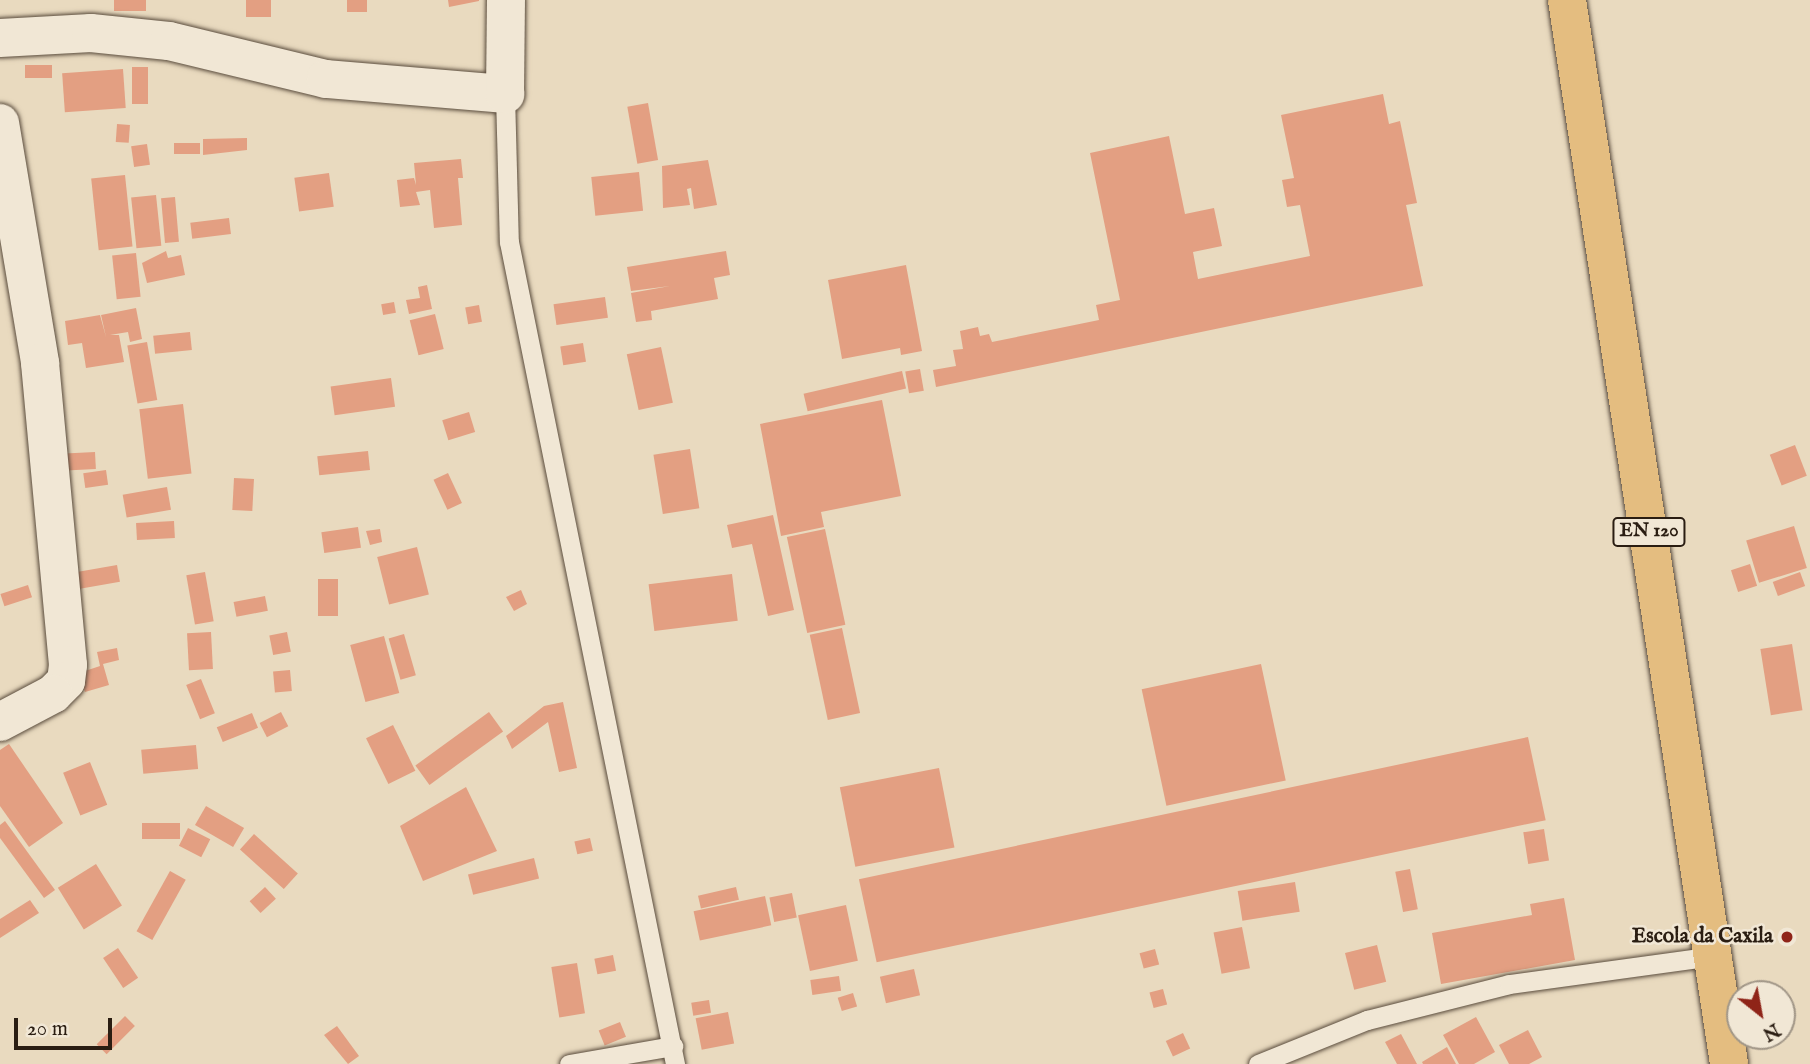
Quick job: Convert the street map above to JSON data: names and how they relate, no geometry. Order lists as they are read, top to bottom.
{
  "streets": {
    "main road": ["EN 120"]
  },
  "places": ["Escola da Caxila"],
  "scale_bar": "20 m",
  "north": "bottom right"
}
